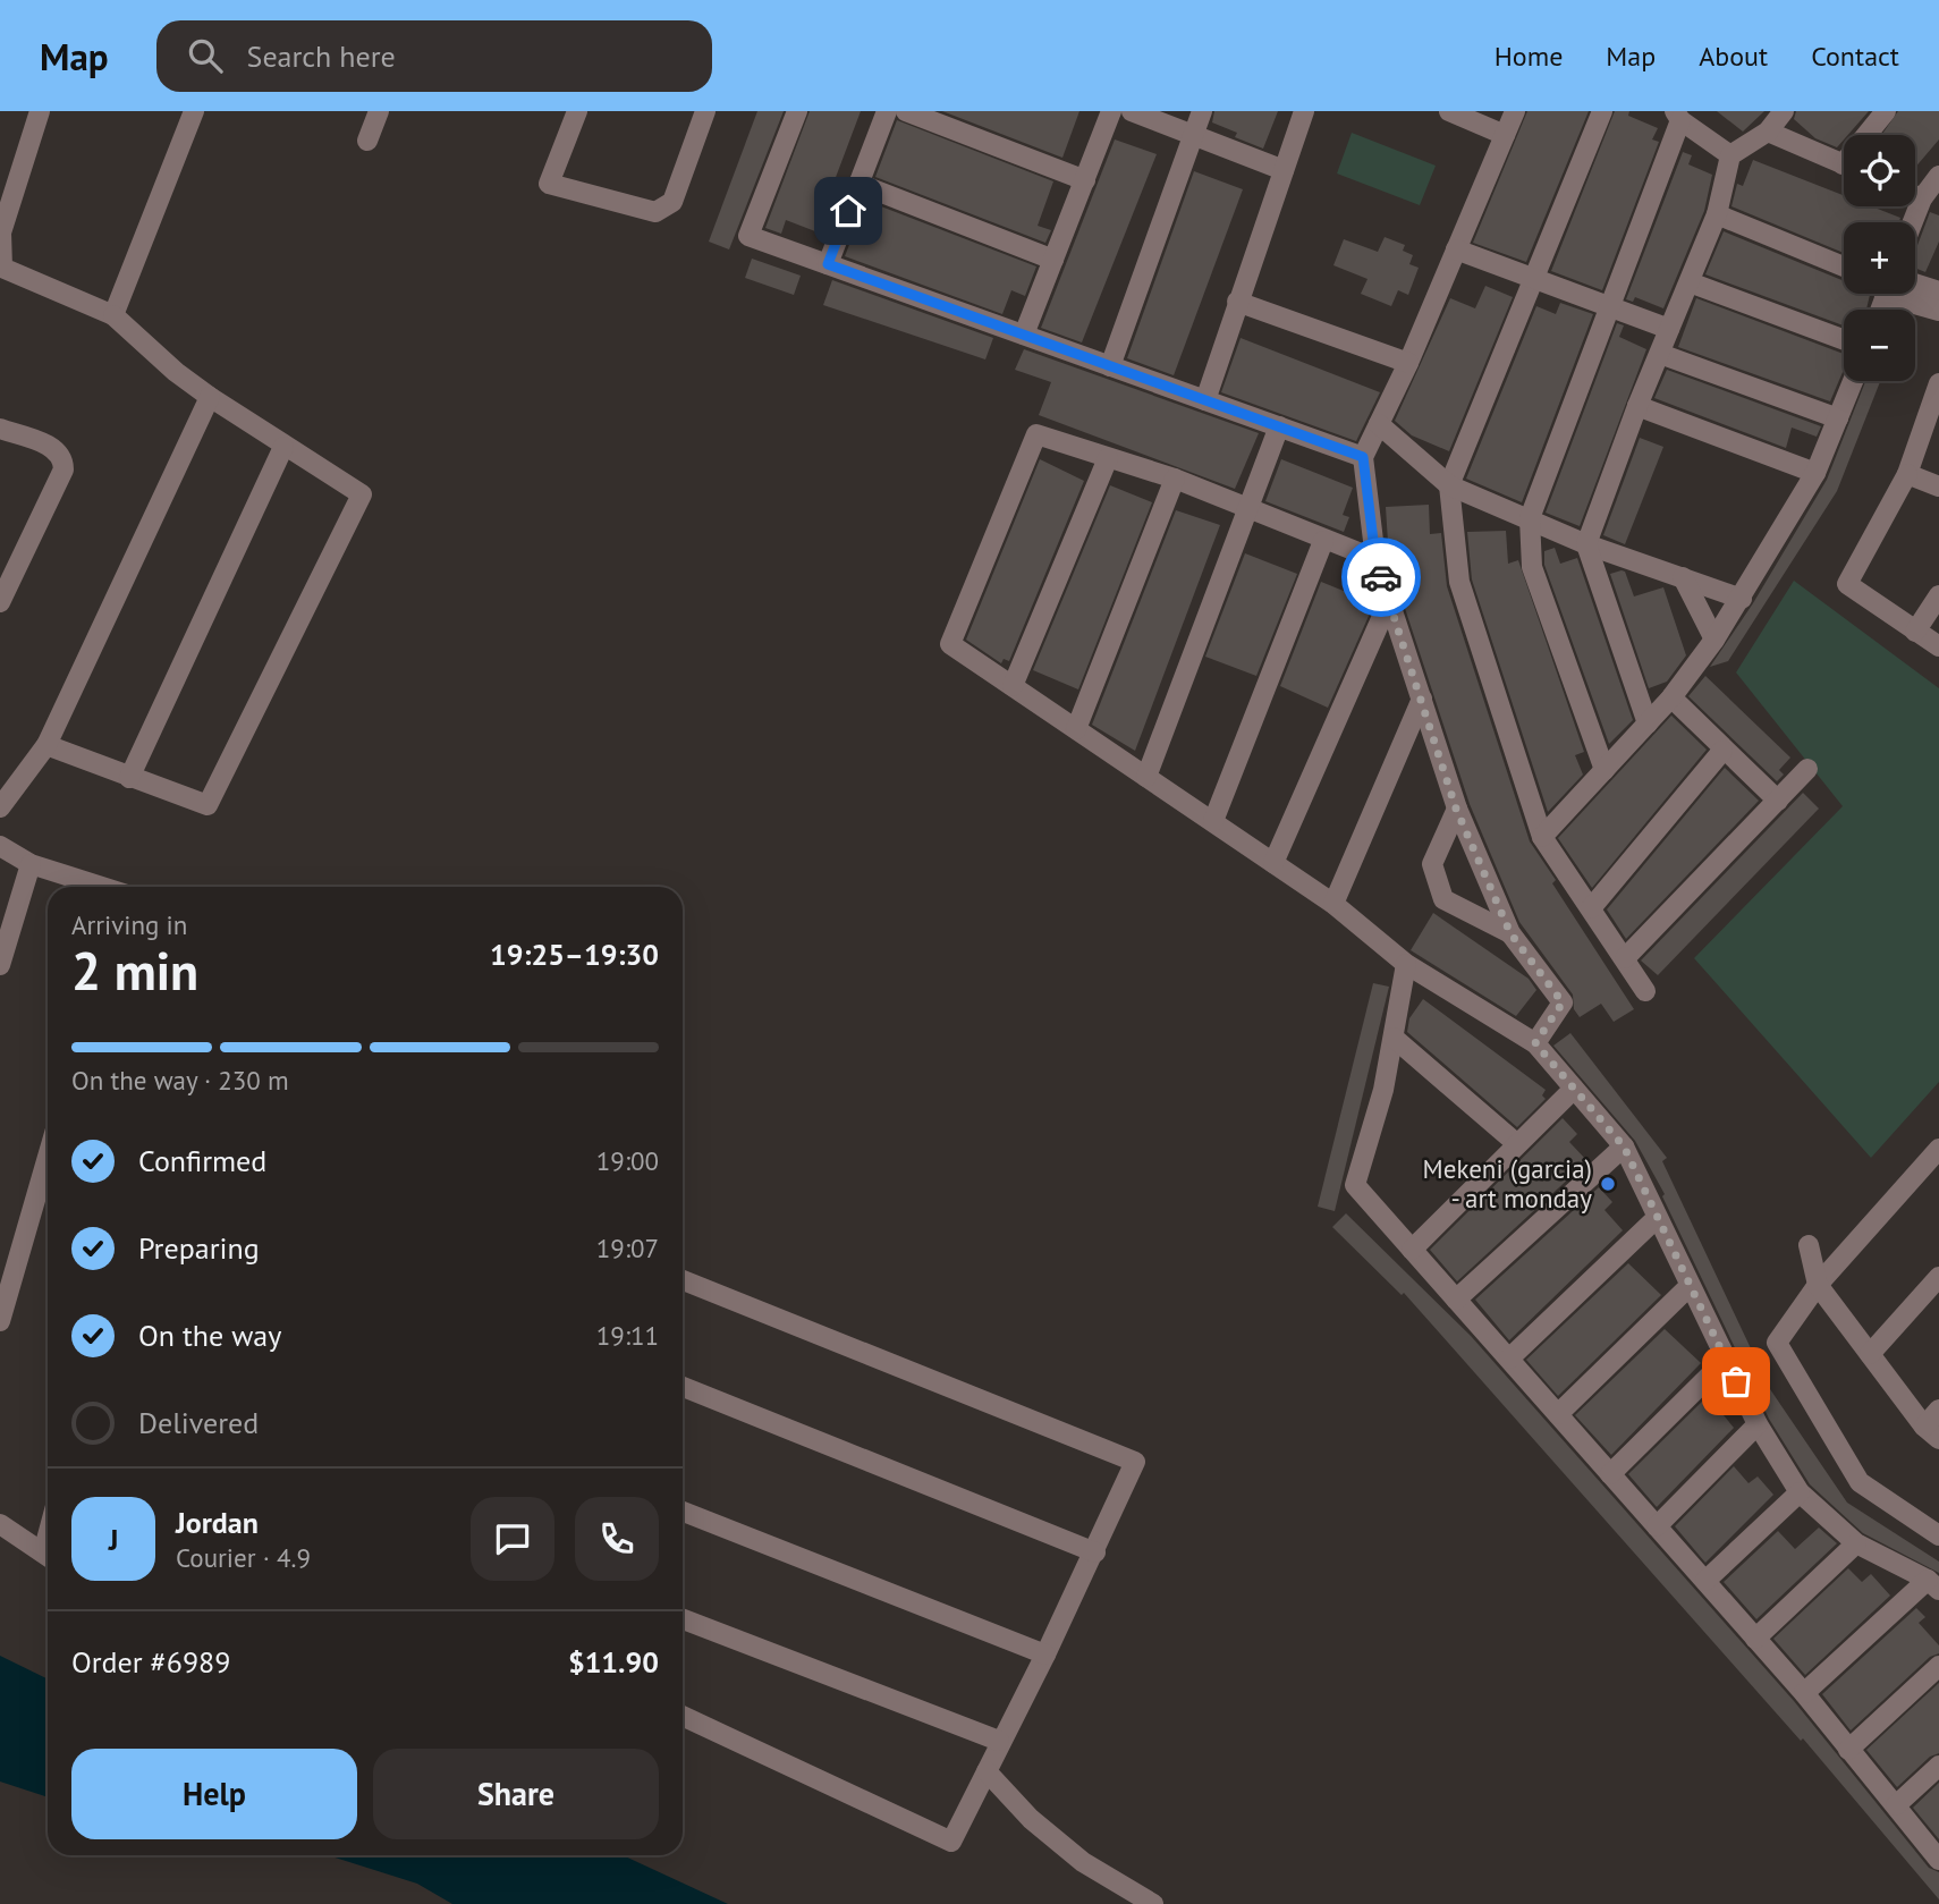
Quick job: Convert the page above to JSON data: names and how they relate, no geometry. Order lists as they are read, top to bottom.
{
  "places": ["Mekeni (garcia) - art monday"],
  "page": {
    "header": "Map",
    "search": "Search here",
    "nav": [
      "Home",
      "Map",
      "About",
      "Contact"
    ],
    "map_buttons": ["+", "−"],
    "heading": ["2 min", "Arriving in", "19:25–19:30"],
    "panel": [
      "Jordan",
      "Courier · 4.9",
      "Order #6989",
      "$11.90"
    ],
    "bar": "On the way · 230 m",
    "list": [
      ["Confirmed", "19:00"],
      ["Preparing", "19:07"],
      ["On the way", "19:11"],
      "Delivered"
    ],
    "round": "J",
    "buttons": ["Help", "Share"]
  }
}
